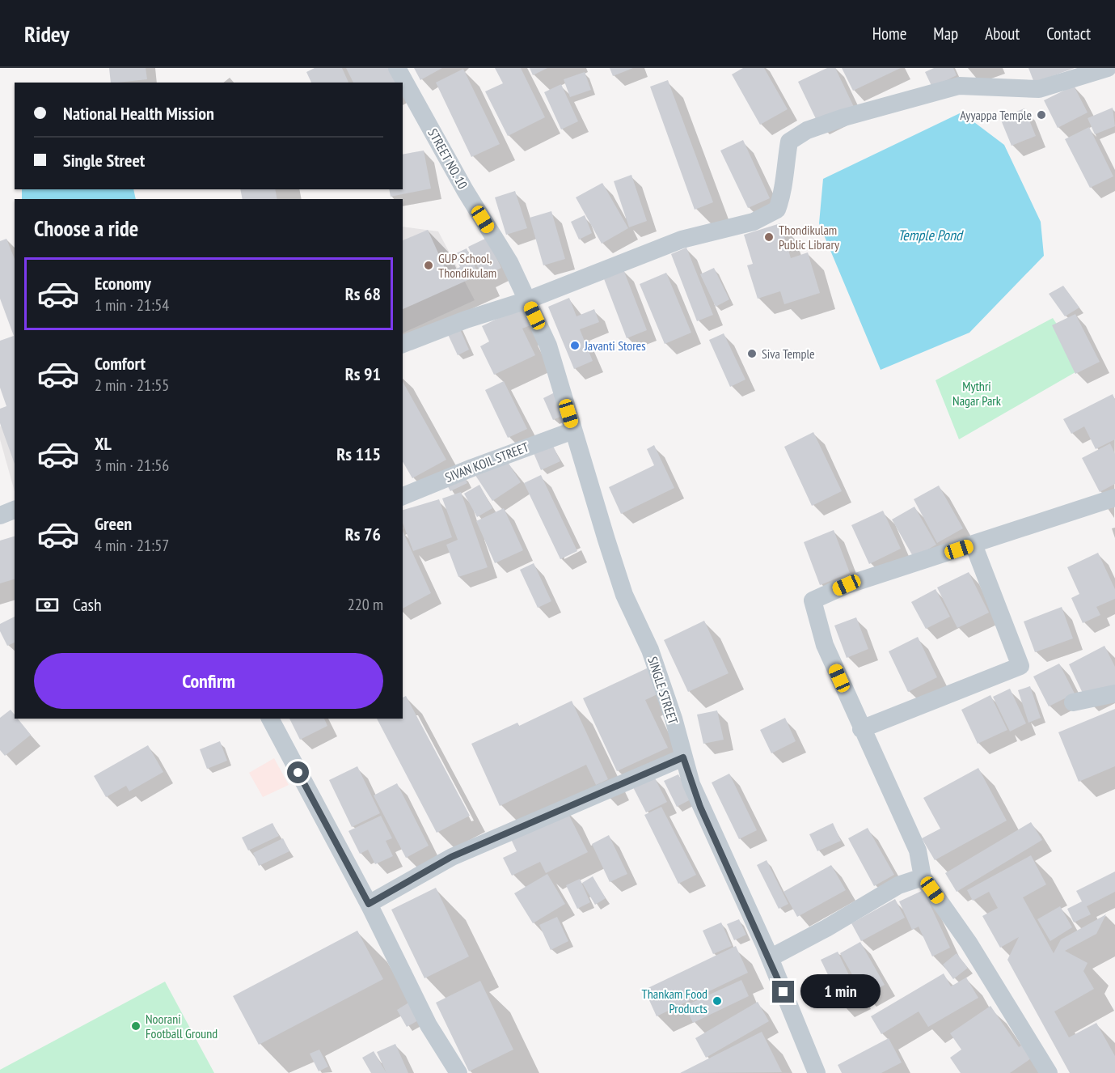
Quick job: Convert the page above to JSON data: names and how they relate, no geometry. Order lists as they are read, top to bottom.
{
  "streets": {
    "street": ["STREET NO. 10", "SIVAN KOIL STREET", "SINGLE STREET"]
  },
  "crossings": [
    ["STREET NO. 10", "SINGLE STREET"],
    ["SIVAN KOIL STREET", "SINGLE STREET"]
  ],
  "water": ["Temple Pond"],
  "parks": ["Mythri Nagar Park"],
  "places": [
    "Ayyappa Temple",
    "Thondikulam Public Library",
    "GUP School, Thondikulam",
    "Javanti Stores",
    "Siva Temple",
    "Thankam Food Products",
    "Noorani Football Ground"
  ],
  "page": {
    "header": "Ridey",
    "nav": [
      "Home",
      "Map",
      "About",
      "Contact"
    ],
    "banner": ["National Health Mission", "Single Street"],
    "heading": "Choose a ride",
    "list": [
      {
        "name": "Economy",
        "note": "1 min · 21:54",
        "value": "Rs 68"
      },
      {
        "name": "Comfort",
        "note": "2 min · 21:55",
        "value": "Rs 91"
      },
      {
        "name": "XL",
        "note": "3 min · 21:56",
        "value": "Rs 115"
      },
      {
        "name": "Green",
        "note": "4 min · 21:57",
        "value": "Rs 76"
      }
    ],
    "pay": ["Cash", "220 m"],
    "buttons": "Confirm",
    "bubble": "1 min"
  }
}
